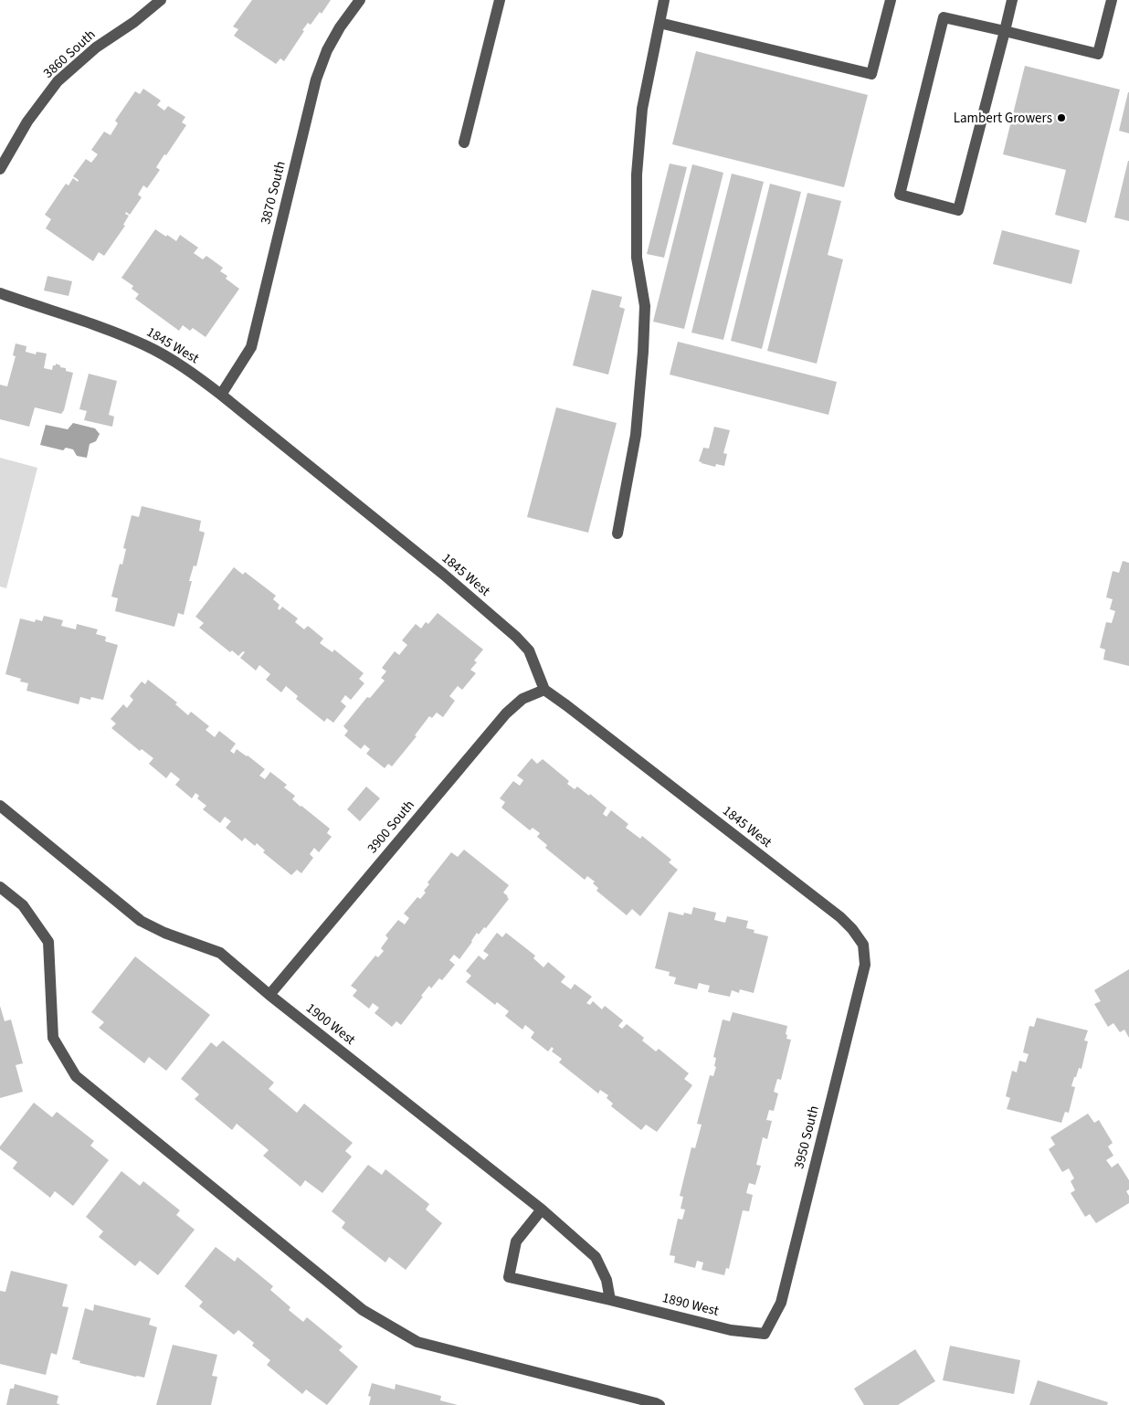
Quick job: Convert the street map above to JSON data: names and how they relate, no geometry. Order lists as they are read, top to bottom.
{
  "streets": {
    "street": [
      "3860 South",
      "3870 South",
      "1845 West",
      "3900 South",
      "1900 West",
      "3950 South",
      "1890 West"
    ]
  },
  "crossings": [
    ["3870 South", "1845 West"],
    ["1845 West", "3900 South"],
    ["1845 West", "3950 South"],
    ["3900 South", "1900 West"],
    ["1900 West", "1890 West"],
    ["3950 South", "1890 West"]
  ],
  "places": ["Lambert Growers"]
}
